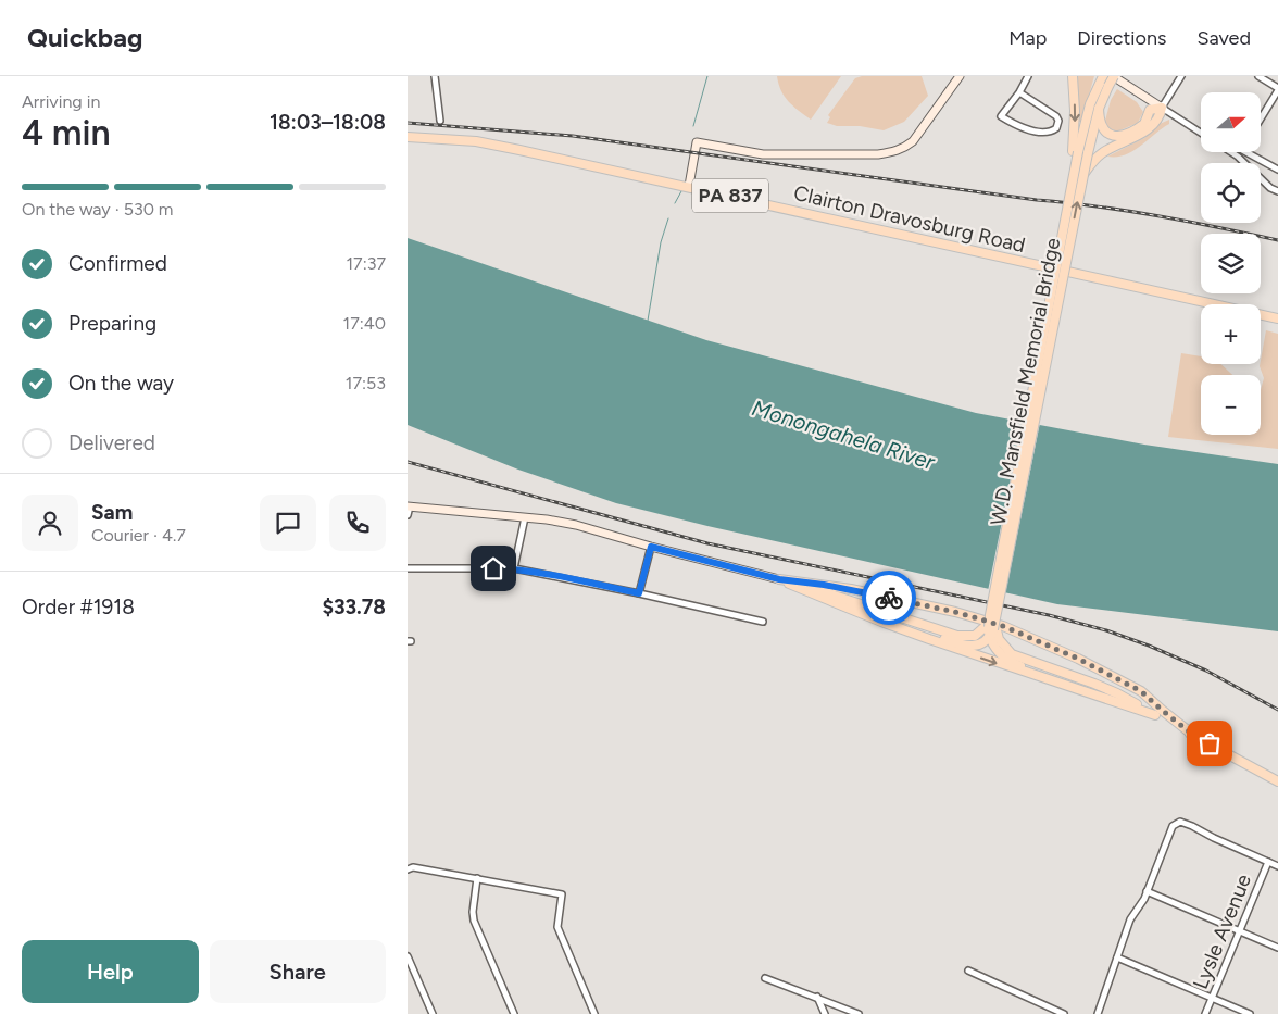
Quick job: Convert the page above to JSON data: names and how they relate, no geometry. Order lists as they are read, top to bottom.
{
  "streets": {
    "main road": ["PA 837", "Clairton Dravosburg Road", "W.D. Mansfield Memorial Bridge"],
    "street": ["Lysle Avenue"]
  },
  "crossings": [
    ["PA 837", "Clairton Dravosburg Road"],
    ["PA 837", "W.D. Mansfield Memorial Bridge"],
    ["Clairton Dravosburg Road", "W.D. Mansfield Memorial Bridge"]
  ],
  "water": ["Monongahela River"],
  "north": "right",
  "page": {
    "header": "Quickbag",
    "nav": ["Map", "Directions", "Saved"],
    "heading": ["4 min", "Arriving in", "18:03–18:08"],
    "panel": [
      "Sam",
      "Courier · 4.7",
      "Order #1918",
      "$33.78"
    ],
    "map_buttons": ["+", "−"],
    "bar": "On the way · 530 m",
    "list": [
      ["Confirmed", "17:37"],
      ["Preparing", "17:40"],
      ["On the way", "17:53"],
      "Delivered"
    ],
    "buttons": ["Help", "Share"]
  }
}
